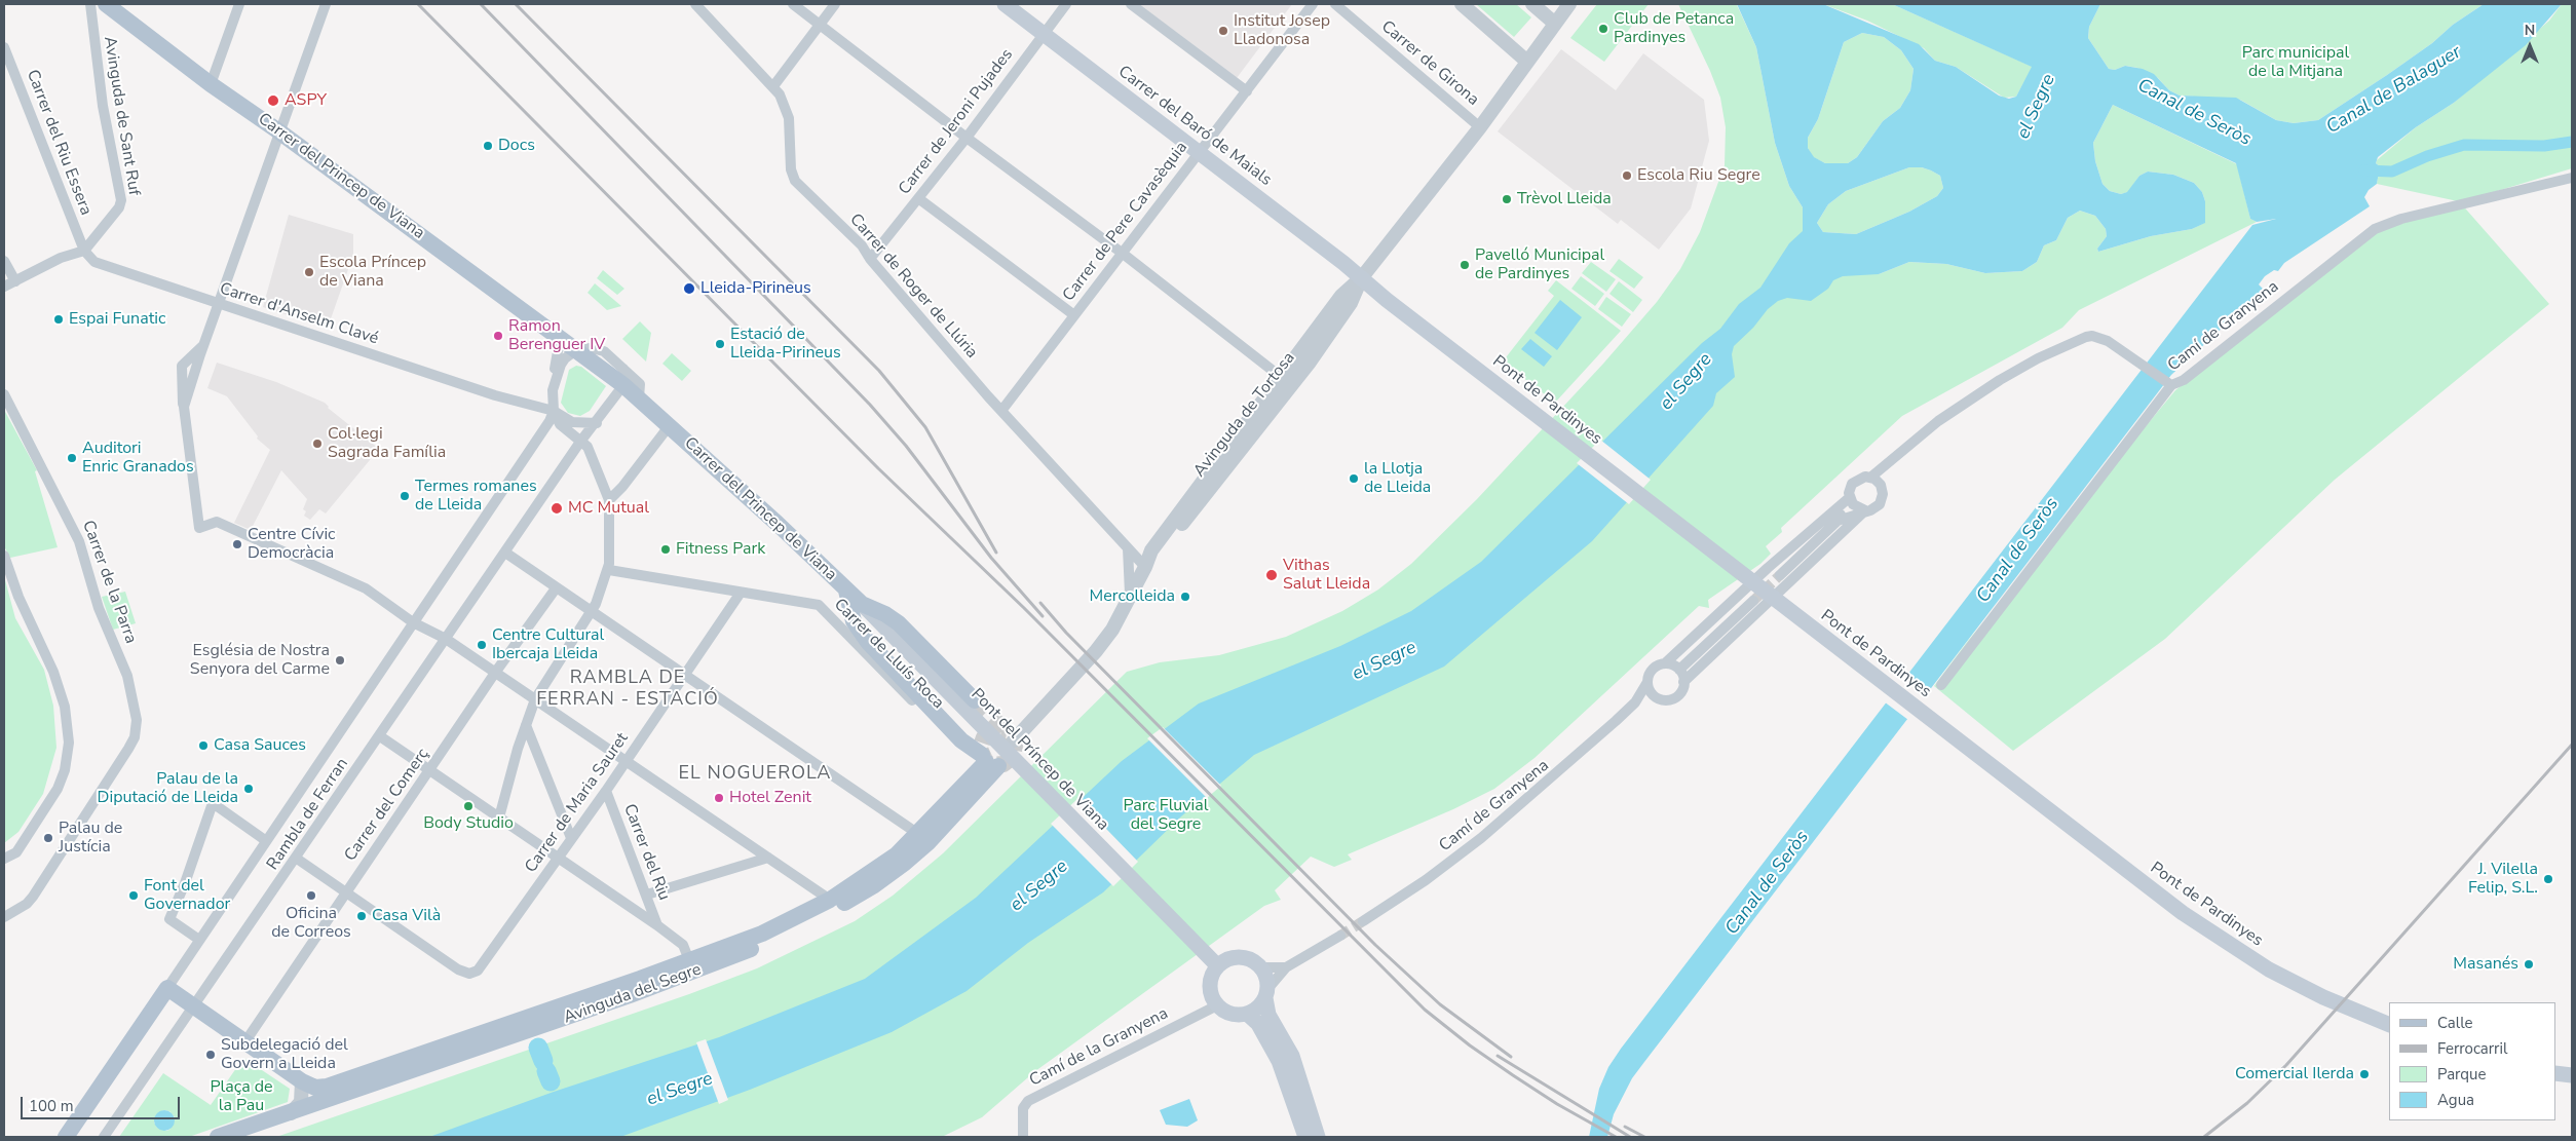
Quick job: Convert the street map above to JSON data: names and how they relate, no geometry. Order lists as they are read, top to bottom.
{
  "streets": {
    "main road": [
      "Carrer del Baró de Maials",
      "Carrer del Princep de Viana",
      "Pont de Pardinyes",
      "Pont del Príncep de Viana",
      "Avinguda del Segre"
    ],
    "street": [
      "Carrer de Girona",
      "Avinguda de Sant Ruf",
      "Carrer de Jeroni Pujades",
      "Carrer del Riu Essera",
      "Carrer de Pere Cavasèquia",
      "Carrer de Roger de Llúria",
      "Carrer d'Anselm Clavé",
      "Camí de Granyena",
      "Avinguda de Tortosa",
      "Carrer de la Parra",
      "Carrer de Lluís Roca",
      "Carrer de Maria Sauret",
      "Carrer del Comerç",
      "Rambla de Ferran",
      "Carrer del Riu",
      "Camí de la Granyena"
    ]
  },
  "crossings": [
    ["Carrer de Girona", "Avinguda de Tortosa"],
    ["Avinguda de Sant Ruf", "Carrer del Riu Essera"],
    ["Avinguda de Sant Ruf", "Carrer d'Anselm Clavé"],
    ["Carrer de Jeroni Pujades", "Carrer del Baró de Maials"],
    ["Carrer de Jeroni Pujades", "Carrer de Roger de Llúria"],
    ["Carrer del Baró de Maials", "Carrer de Pere Cavasèquia"],
    ["Carrer del Baró de Maials", "Pont de Pardinyes"],
    ["Carrer del Baró de Maials", "Avinguda de Tortosa"],
    ["Carrer del Riu Essera", "Carrer d'Anselm Clavé"],
    ["Carrer del Princep de Viana", "Carrer d'Anselm Clavé"],
    ["Carrer del Princep de Viana", "Pont del Príncep de Viana"],
    ["Carrer del Princep de Viana", "Rambla de Ferran"],
    ["Carrer de Pere Cavasèquia", "Carrer de Roger de Llúria"],
    ["Carrer de Roger de Llúria", "Avinguda de Tortosa"],
    ["Carrer d'Anselm Clavé", "Rambla de Ferran"],
    ["Pont de Pardinyes", "Avinguda de Tortosa"],
    ["Carrer de Lluís Roca", "Carrer de Maria Sauret"],
    ["Carrer de Lluís Roca", "Avinguda del Segre"],
    ["Pont del Príncep de Viana", "Camí de la Granyena"],
    ["Carrer de Maria Sauret", "Carrer del Comerç"],
    ["Carrer de Maria Sauret", "Carrer del Riu"]
  ],
  "districts": ["RAMBLA DE FERRAN - ESTACIÓ", "EL NOGUEROLA"],
  "water": ["Canal de Balaguer", "el Segre", "Canal de Seròs"],
  "parks": ["Parc municipal de la Mitjana", "Parc Fluvial del Segre", "Plaça de la Pau"],
  "places": [
    "Club de Petanca Pardinyes",
    "Institut Josep Lladonosa",
    "ASPY",
    "Docs",
    "Escola Riu Segre",
    "Trèvol Lleida",
    "Pavelló Municipal de Pardinyes",
    "Escola Príncep de Viana",
    "Lleida-Pirineus",
    "Espai Funatic",
    "Ramon Berenguer IV",
    "Estació de Lleida-Pirineus",
    "Col·legi Sagrada Família",
    "Auditori Enric Granados",
    "la Llotja de Lleida",
    "Termes romanes de Lleida",
    "MC Mutual",
    "Centre Cívic Democràcia",
    "Fitness Park",
    "Vithas Salut Lleida",
    "Mercolleida",
    "Centre Cultural Ibercaja Lleida",
    "Església de Nostra Senyora del Carme",
    "Casa Sauces",
    "Palau de la Diputació de Lleida",
    "Hotel Zenit",
    "Body Studio",
    "Palau de Justícia",
    "J. Vilella Felip, S.L.",
    "Font del Governador",
    "Oficina de Correos",
    "Casa Vilà",
    "Masanés",
    "Subdelegació del Govern a Lleida",
    "Comercial Ilerda"
  ],
  "legend": [
    "Calle",
    "Ferrocarril",
    "Parque",
    "Agua"
  ],
  "scale_bar": "100 m",
  "north": "top"
}
